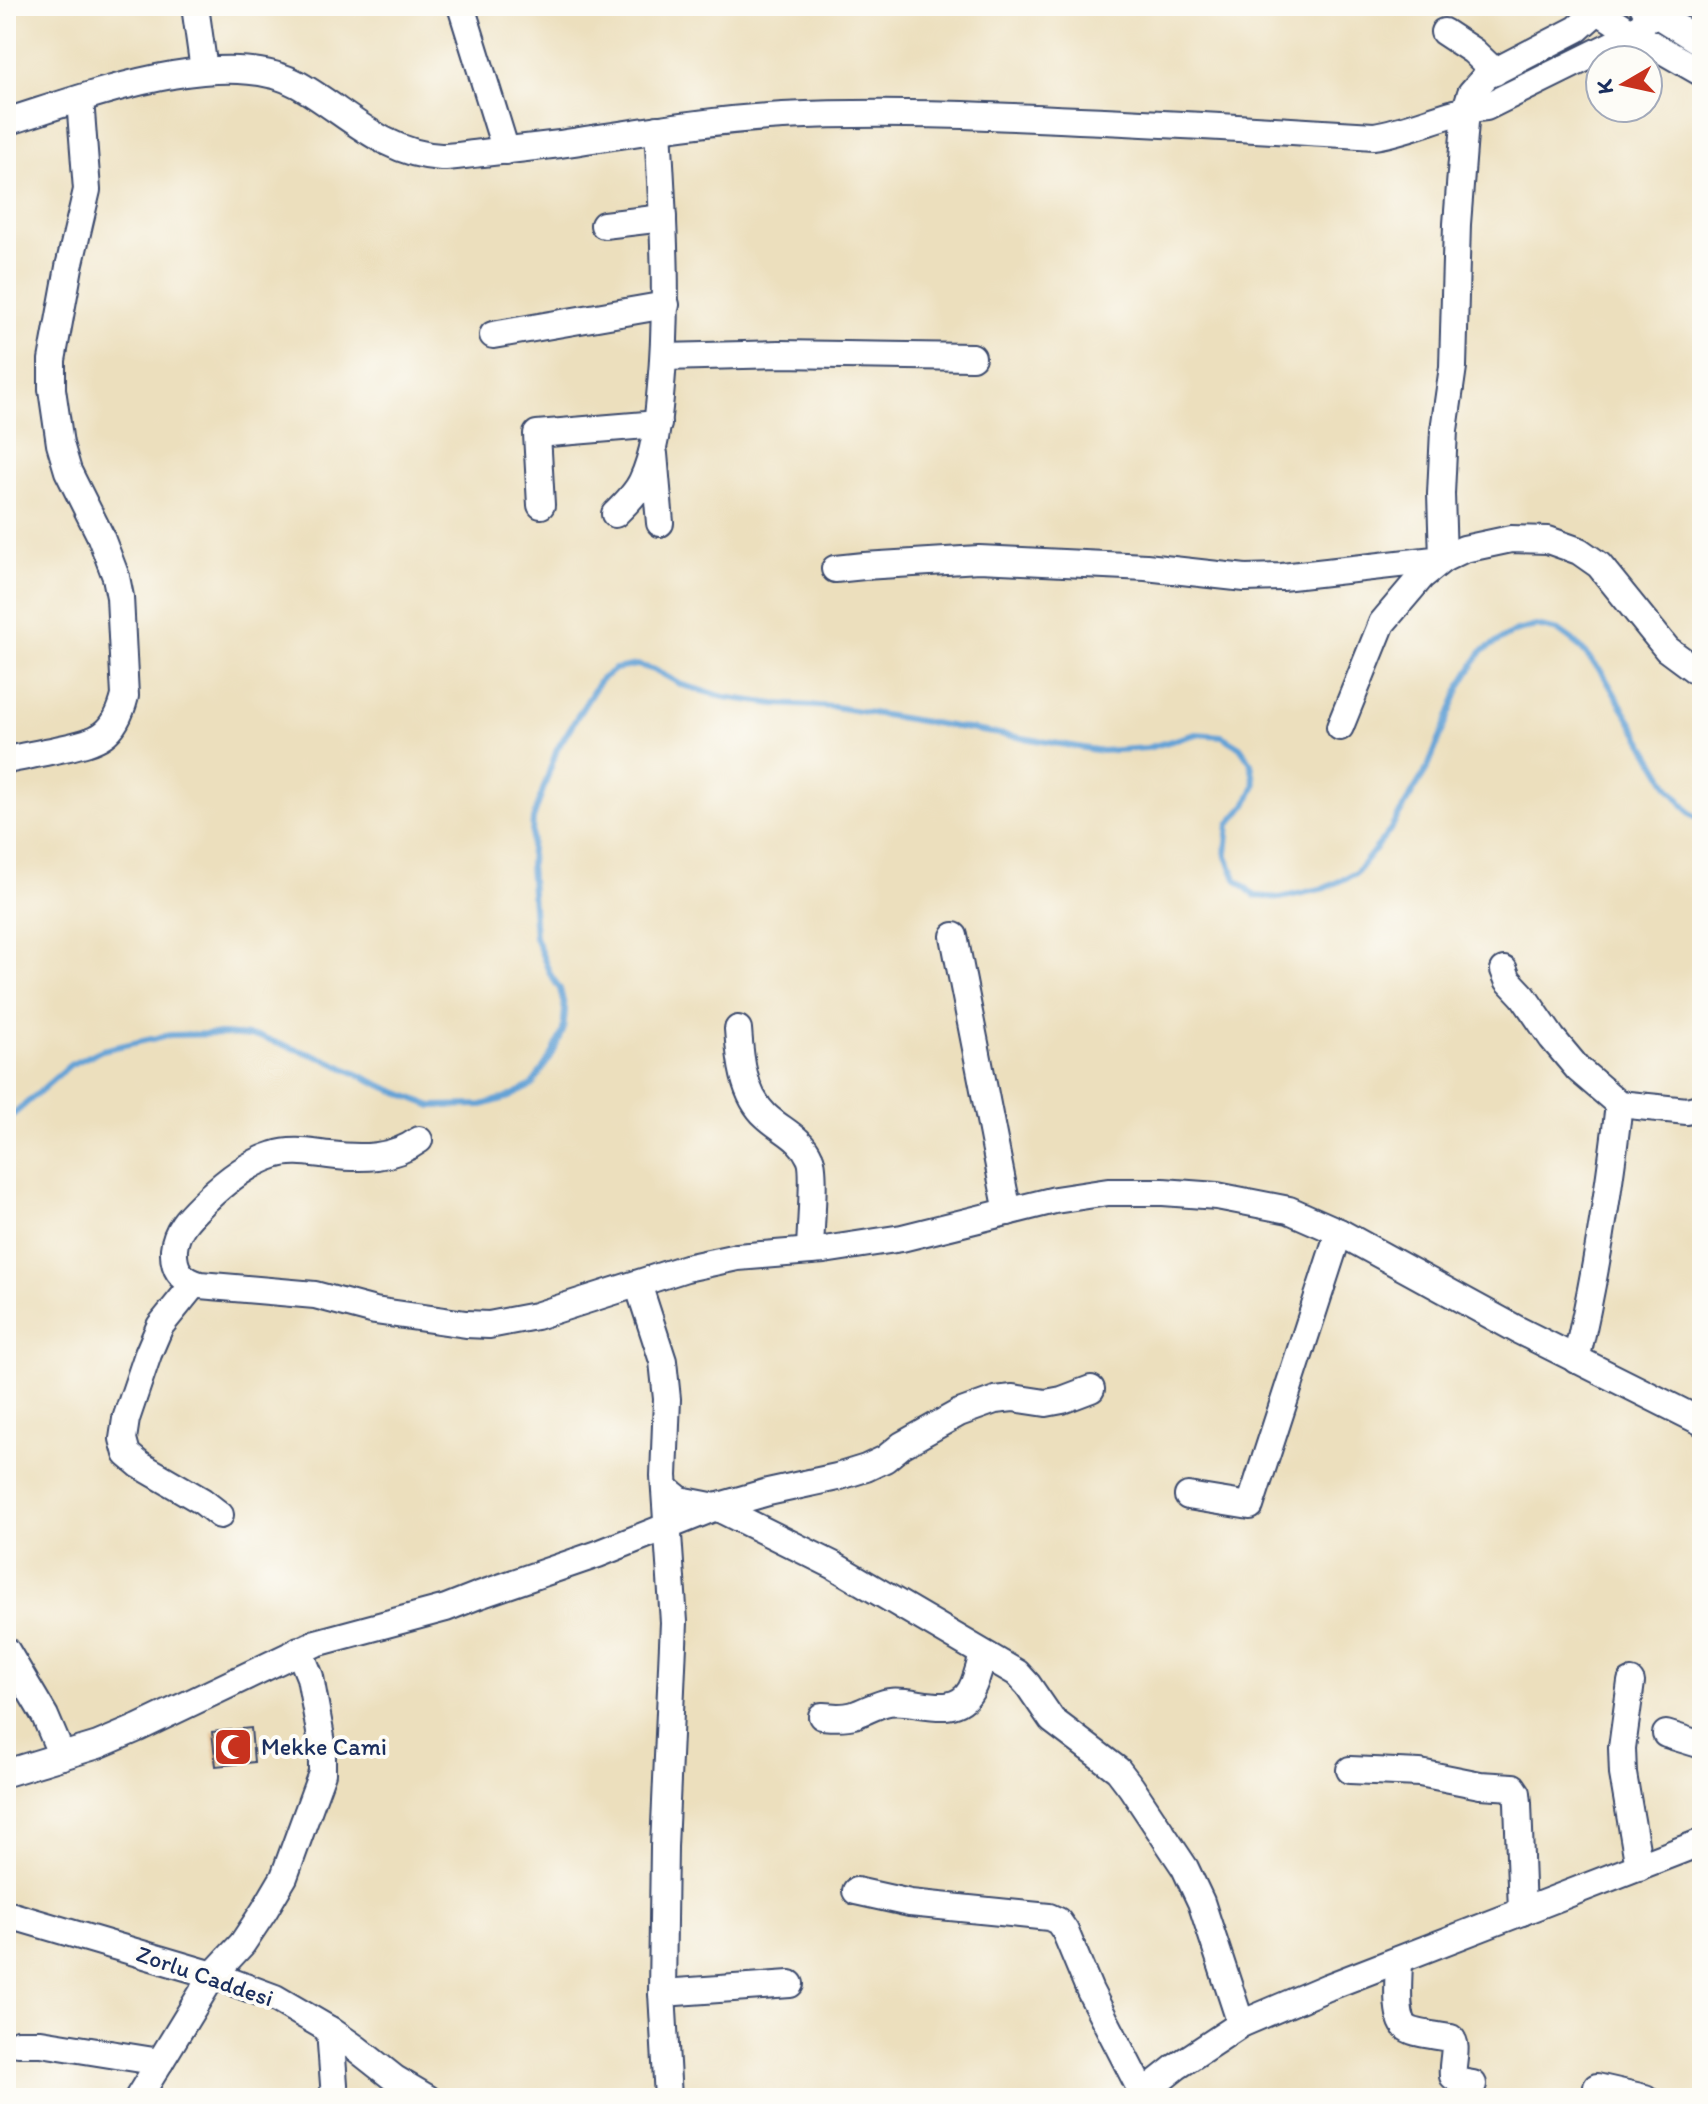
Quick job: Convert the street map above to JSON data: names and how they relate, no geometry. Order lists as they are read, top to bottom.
{
  "streets": {
    "street": ["Zorlu Caddesi"]
  },
  "places": {
    "mosque": ["Mekke Cami"]
  },
  "north": "left"
}
